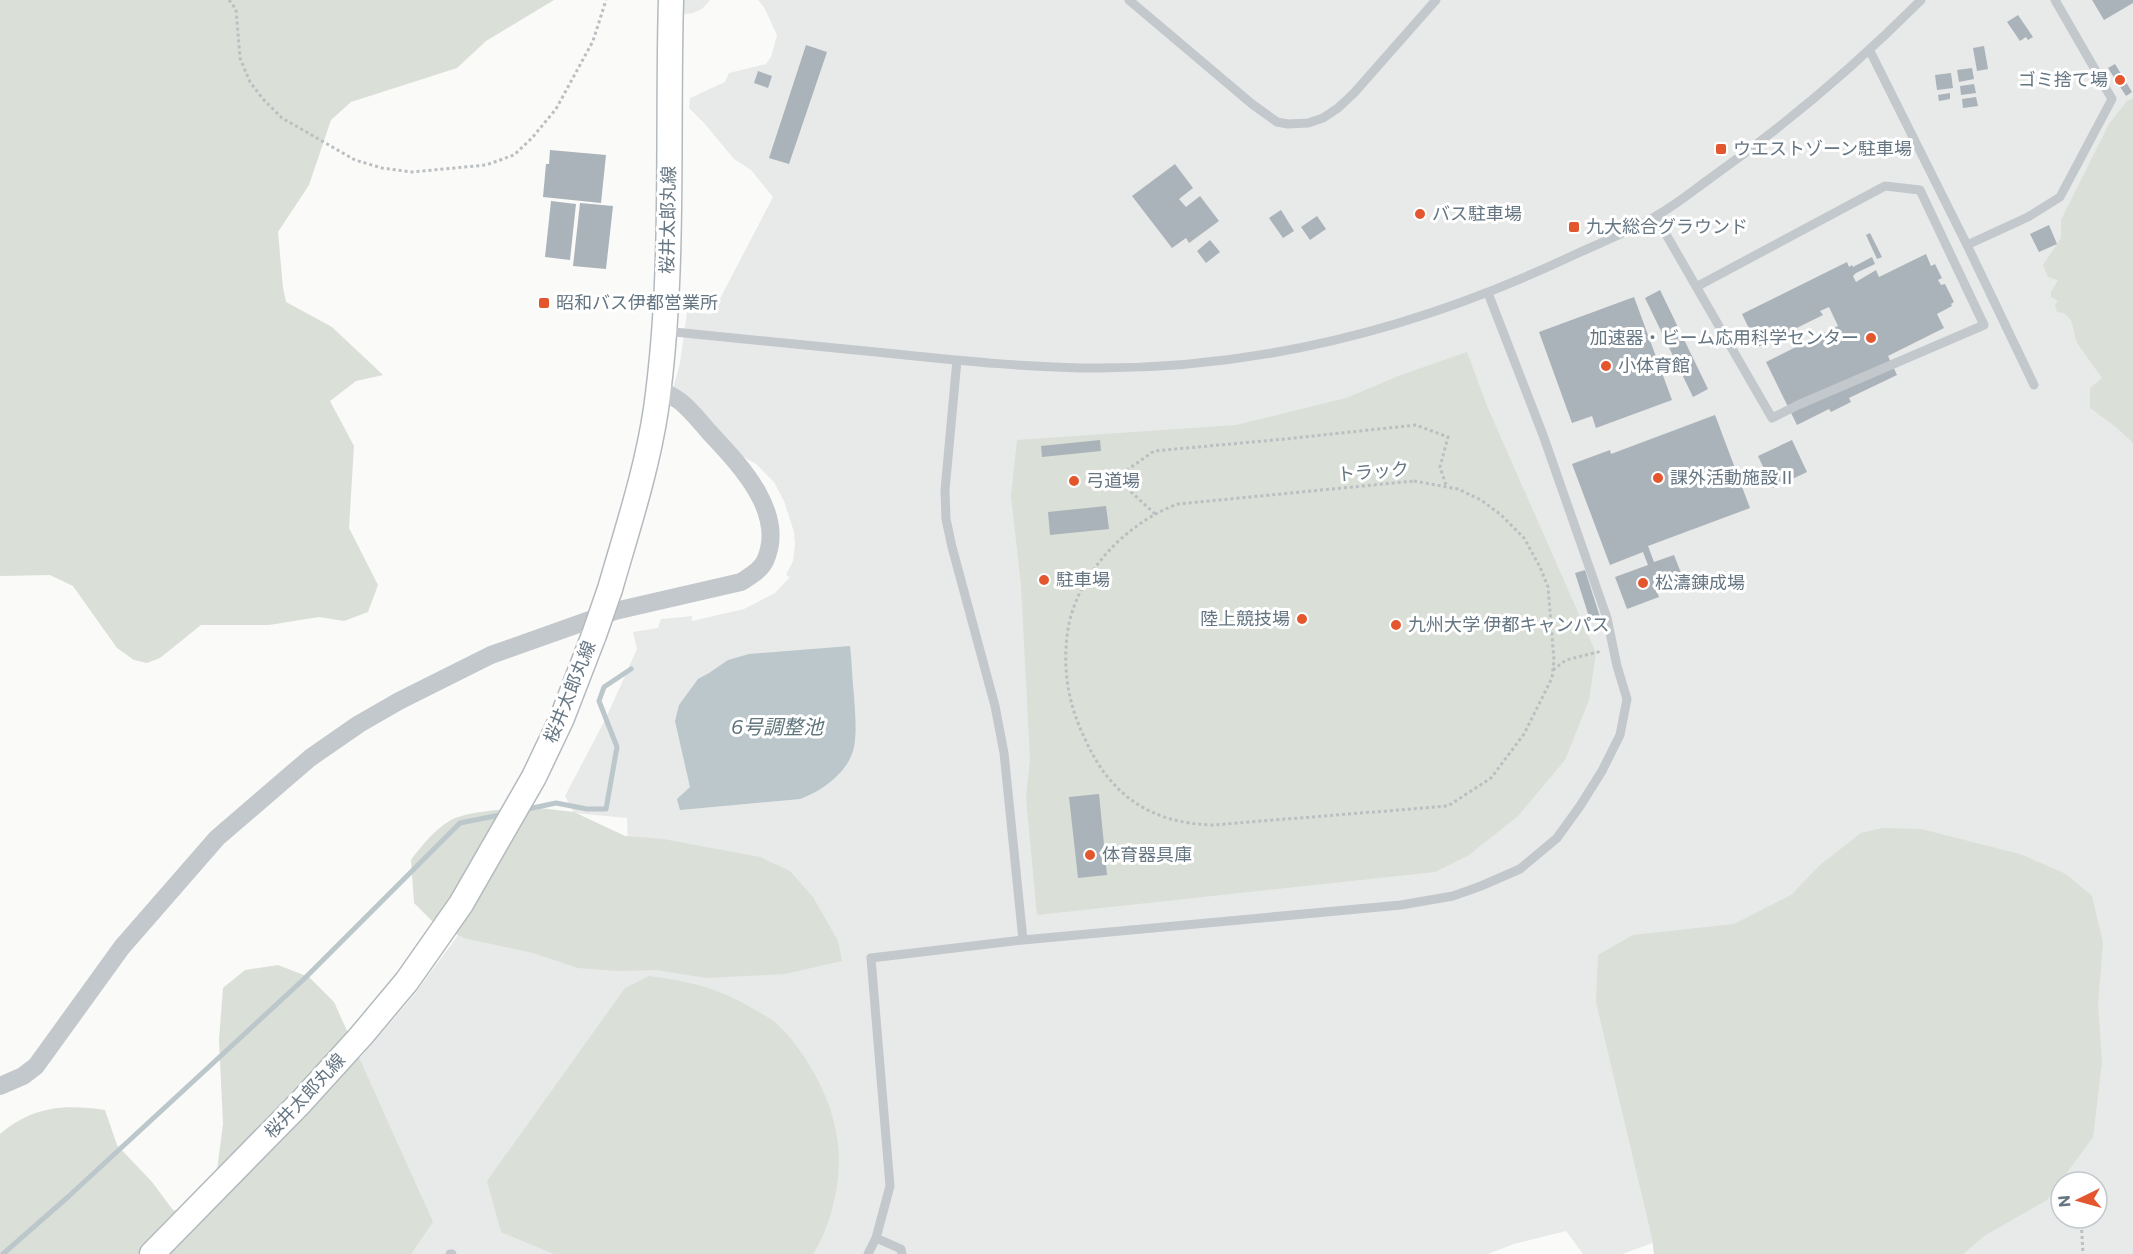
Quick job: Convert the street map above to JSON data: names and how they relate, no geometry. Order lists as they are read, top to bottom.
{
  "streets": {
    "main road": ["桜井太郎丸線"],
    "path": ["トラック"]
  },
  "water": ["6号調整池"],
  "places": {
    "other": [
      "ゴミ捨て場",
      "バス駐車場",
      "加速器・ビーム応用科学センター",
      "小体育館",
      "課外活動施設Ⅱ",
      "弓道場",
      "駐車場",
      "松濤錬成場",
      "陸上競技場",
      "九州大学 伊都キャンパス",
      "体育器具庫"
    ],
    "transit": ["ウエストゾーン駐車場", "九大総合グラウンド", "昭和バス伊都営業所"]
  },
  "north": "left"
}
